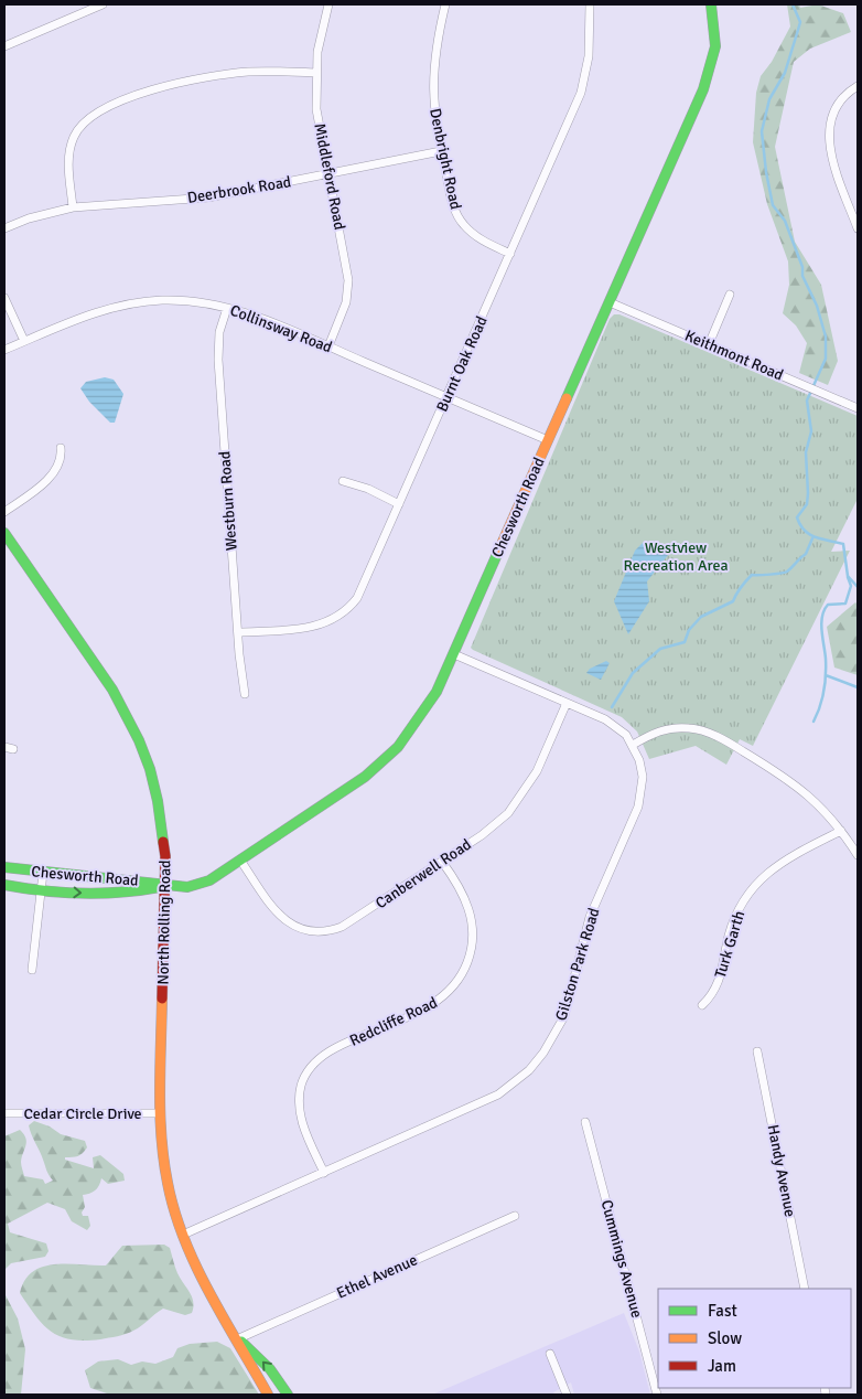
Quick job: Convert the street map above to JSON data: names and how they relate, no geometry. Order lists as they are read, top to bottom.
{
  "streets": {
    "street": [
      "Denbright Road",
      "Middleford Road",
      "Deerbrook Road",
      "Collinsway Road",
      "Keithmont Road",
      "Burnt Oak Road",
      "Westburn Road",
      "Chesworth Road",
      "Canberwell Road",
      "North Rolling Road",
      "Turk Garth",
      "Gilston Park Road",
      "Redcliffe Road",
      "Cedar Circle Drive",
      "Handy Avenue",
      "Cummings Avenue",
      "Ethel Avenue"
    ]
  },
  "crossings": [
    ["Denbright Road", "Deerbrook Road"],
    ["Denbright Road", "Burnt Oak Road"],
    ["Middleford Road", "Deerbrook Road"],
    ["Middleford Road", "Collinsway Road"],
    ["Collinsway Road", "Burnt Oak Road"],
    ["Collinsway Road", "Westburn Road"],
    ["Collinsway Road", "Chesworth Road"],
    ["Keithmont Road", "Chesworth Road"],
    ["Burnt Oak Road", "Westburn Road"],
    ["Chesworth Road", "Canberwell Road"],
    ["Chesworth Road", "North Rolling Road"],
    ["Canberwell Road", "Redcliffe Road"],
    ["North Rolling Road", "Gilston Park Road"],
    ["North Rolling Road", "Cedar Circle Drive"],
    ["North Rolling Road", "Ethel Avenue"],
    ["Gilston Park Road", "Redcliffe Road"]
  ],
  "parks": ["Westview Recreation Area"],
  "legend": ["Fast", "Slow", "Jam"]
}
